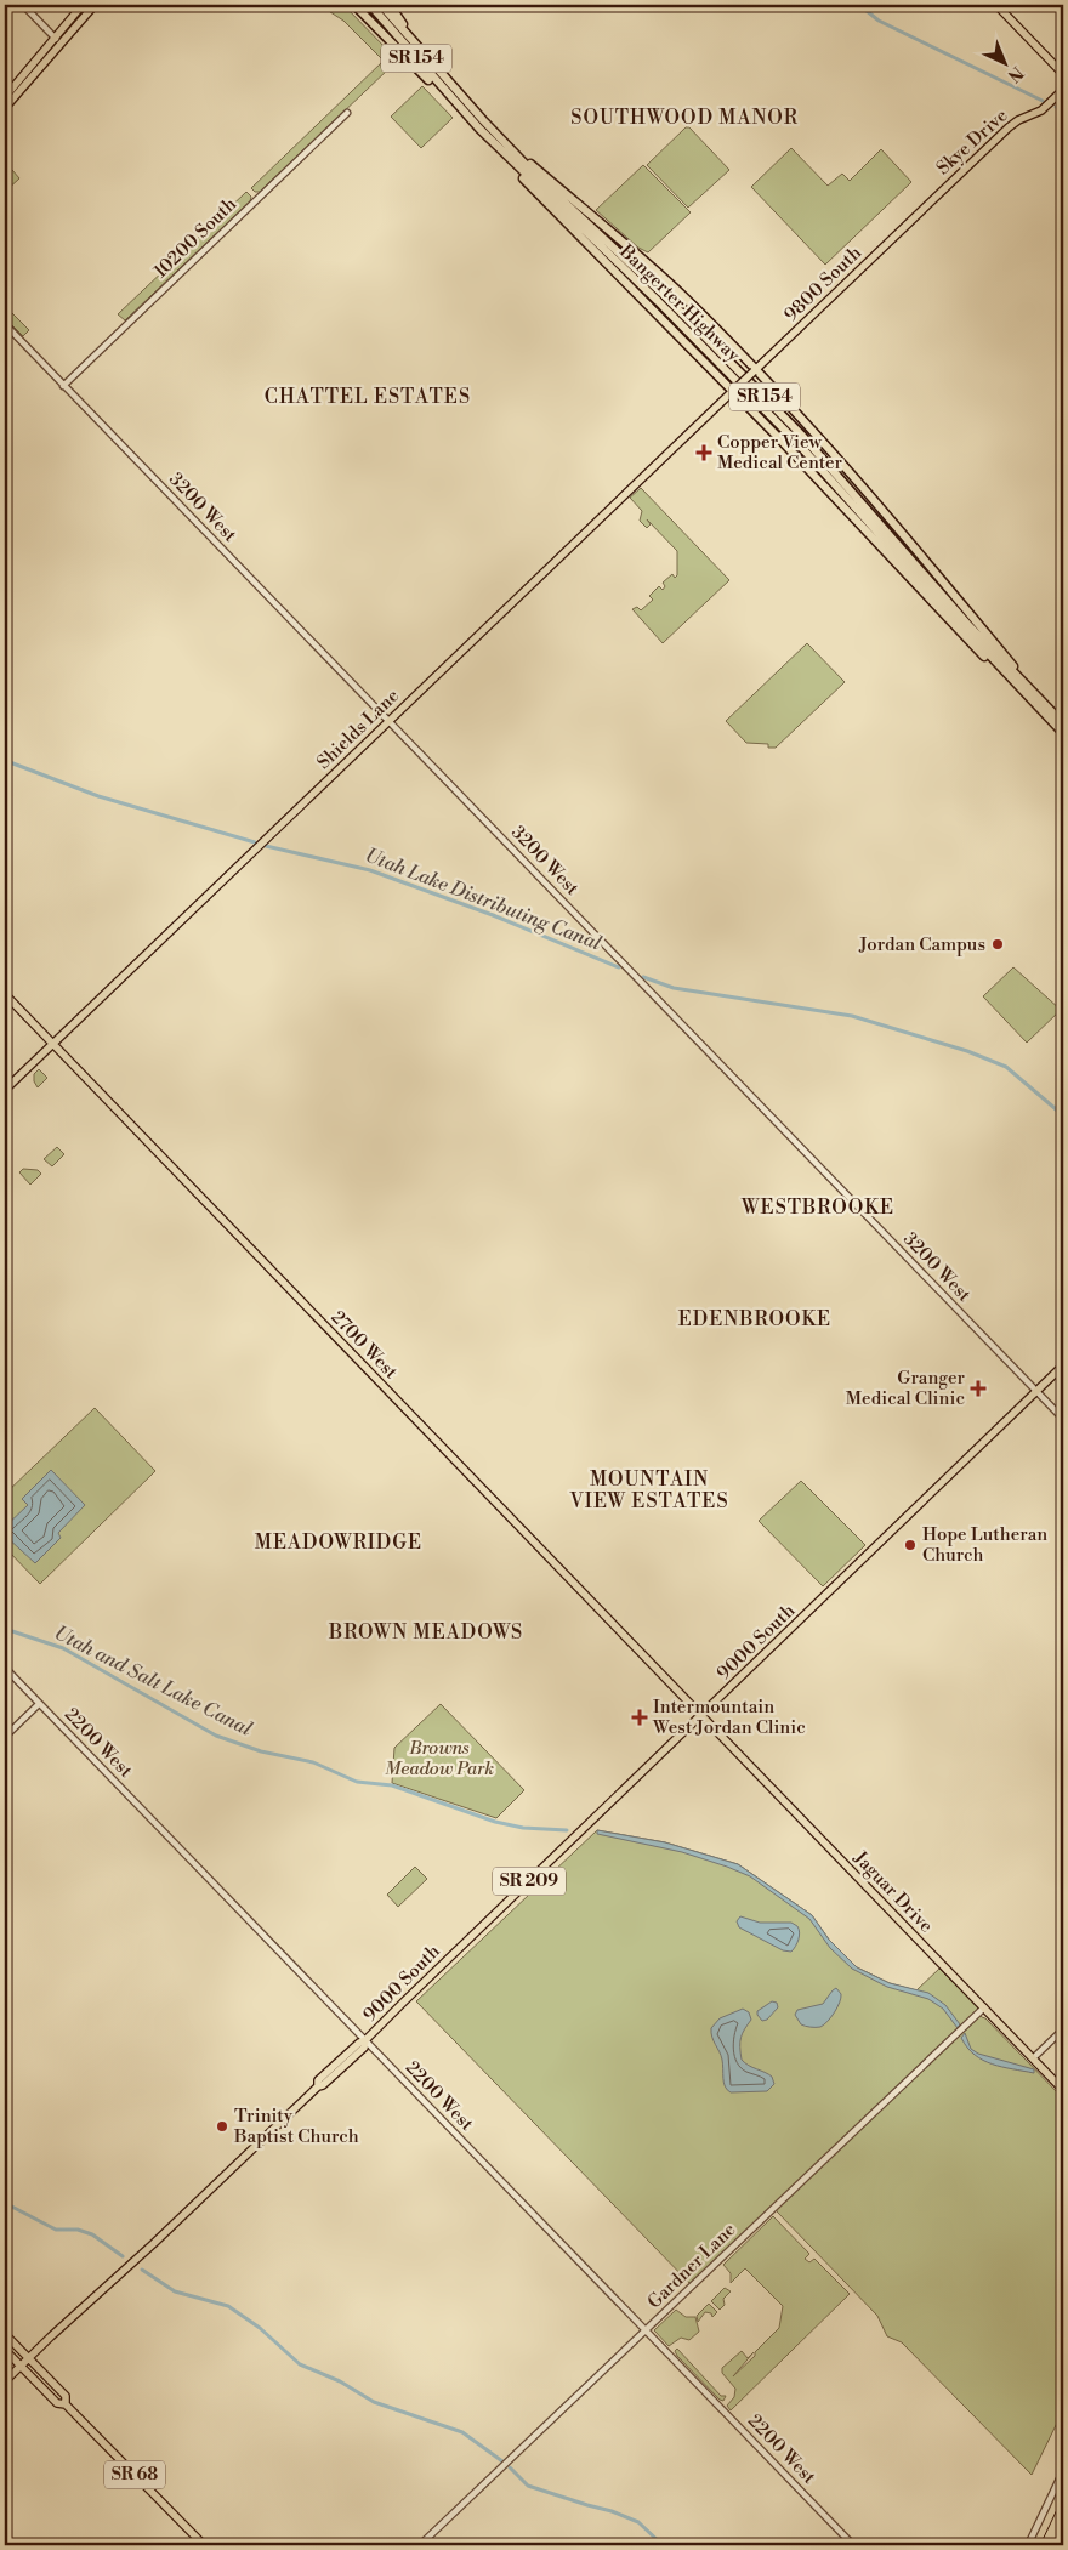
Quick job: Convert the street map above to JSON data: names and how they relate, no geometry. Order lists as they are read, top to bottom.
{
  "streets": {
    "highway": ["SR 154", "Bangerter Highway"],
    "main road": [
      "Skye Drive",
      "9800 South",
      "Shields Lane",
      "2700 West",
      "9000 South",
      "SR 209",
      "Jaguar Drive",
      "SR 68"
    ],
    "street": [
      "10200 South",
      "3200 West",
      "2200 West",
      "Gardner Lane"
    ]
  },
  "crossings": [
    ["Skye Drive", "9800 South"],
    ["10200 South", "3200 West"],
    ["9800 South", "Shields Lane"],
    ["3200 West", "Shields Lane"],
    ["3200 West", "9000 South"],
    ["Shields Lane", "2700 West"],
    ["2700 West", "9000 South"],
    ["2700 West", "Jaguar Drive"],
    ["9000 South", "2200 West"],
    ["9000 South", "Jaguar Drive"],
    ["9000 South", "SR 68"],
    ["2200 West", "Gardner Lane"],
    ["Jaguar Drive", "Gardner Lane"]
  ],
  "districts": [
    "SOUTHWOOD MANOR",
    "CHATTEL ESTATES",
    "WESTBROOKE",
    "EDENBROOKE",
    "MOUNTAIN VIEW ESTATES",
    "MEADOWRIDGE",
    "BROWN MEADOWS"
  ],
  "water": ["Utah Lake Distributing Canal", "Utah and Salt Lake Canal"],
  "parks": ["Browns Meadow Park"],
  "places": {
    "health": ["Copper View Medical Center", "Granger Medical Clinic", "Intermountain West Jordan Clinic"],
    "other": ["Jordan Campus", "Hope Lutheran Church", "Trinity Baptist Church"]
  },
  "north": "bottom right"
}
